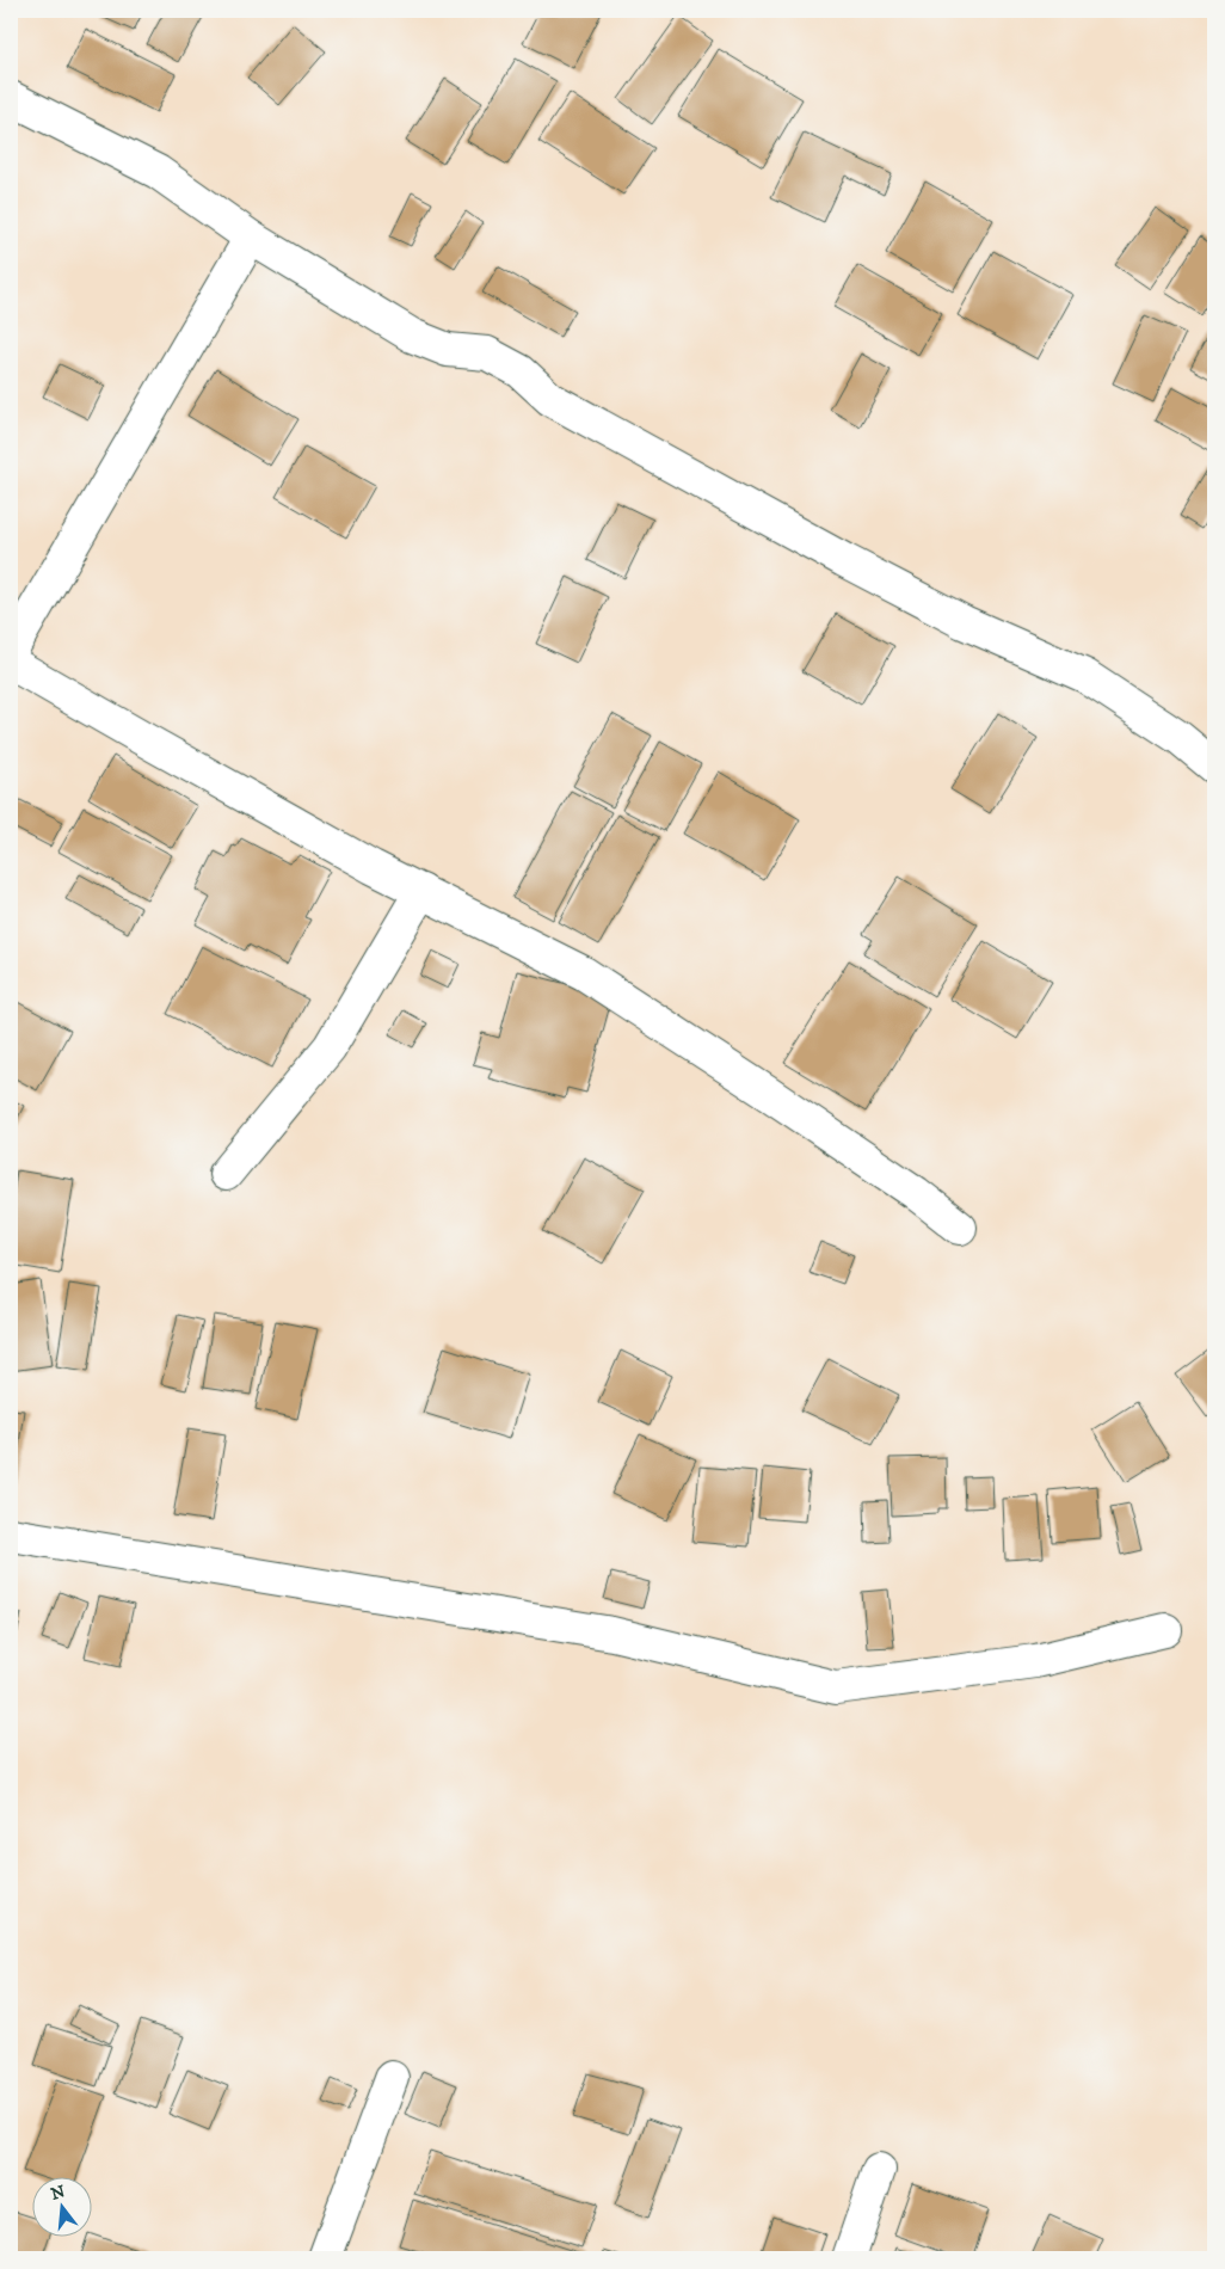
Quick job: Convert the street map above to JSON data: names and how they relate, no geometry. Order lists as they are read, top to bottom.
{
  "north": "top"
}
